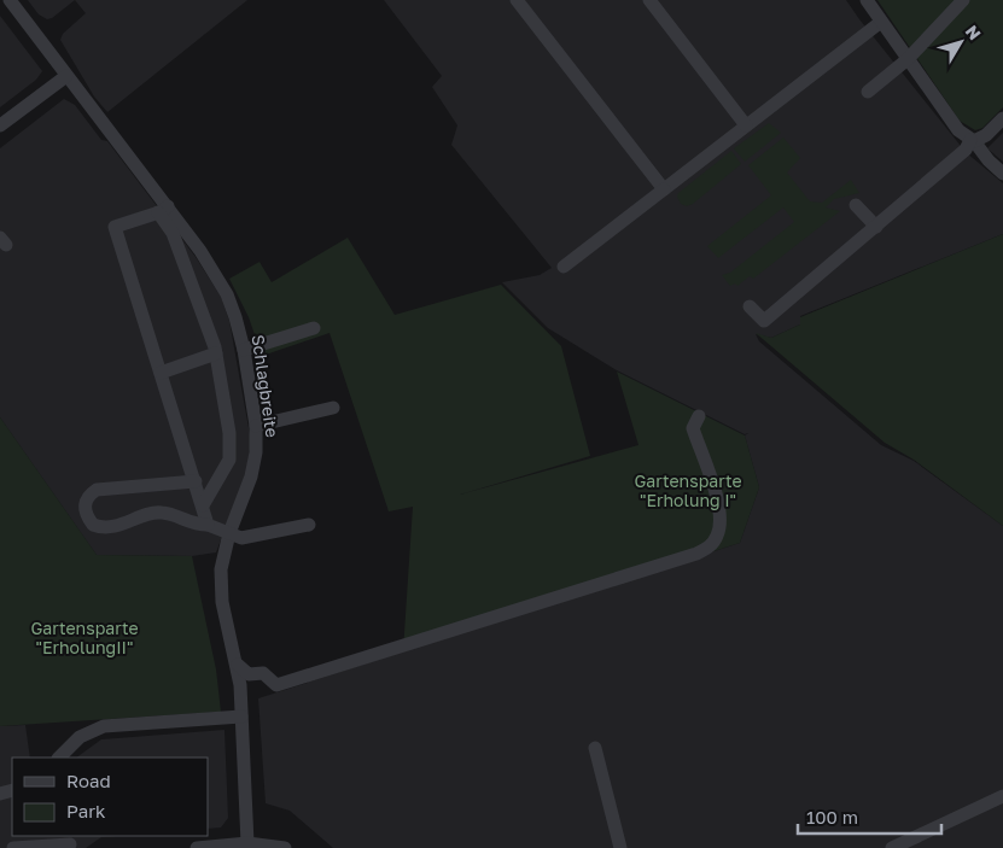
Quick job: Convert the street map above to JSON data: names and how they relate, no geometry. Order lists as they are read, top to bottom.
{
  "streets": {
    "street": ["Schlagbreite"]
  },
  "parks": ["Gartensparte \"Erholung I\"", "Gartensparte \"ErholungII\""],
  "legend": ["Road", "Park"],
  "scale_bar": "100 m",
  "north": "top right"
}
